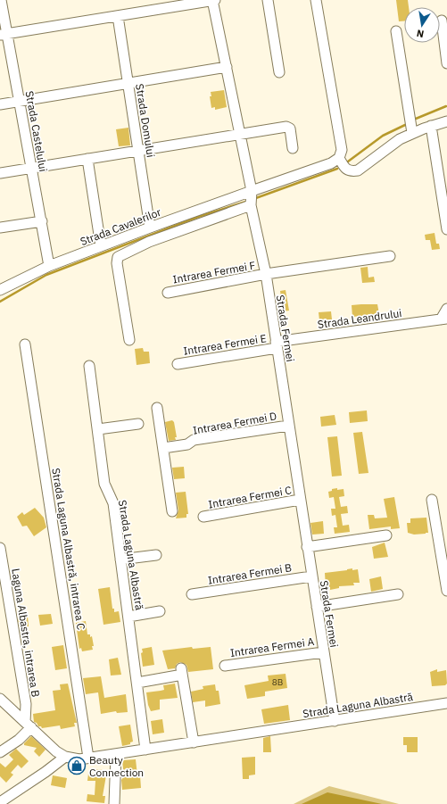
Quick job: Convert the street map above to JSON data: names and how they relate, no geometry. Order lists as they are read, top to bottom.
{
  "streets": {
    "street": [
      "Strada Domului",
      "Strada Castelului",
      "Strada Cavalerilor",
      "Intrarea Fermei F",
      "Strada Leandrului",
      "Strada Fermei",
      "Intrarea Fermei E",
      "Intrarea Fermei D",
      "Intrarea Fermei C",
      "Strada Laguna Albastră, intrarea C",
      "Strada Laguna Albastră",
      "Intrarea Fermei B",
      "Laguna Albastra, intrarea B",
      "Intrarea Fermei A"
    ]
  },
  "crossings": [
    ["Strada Domului", "Strada Cavalerilor"],
    ["Strada Castelului", "Strada Cavalerilor"],
    ["Strada Cavalerilor", "Strada Fermei"],
    ["Intrarea Fermei F", "Strada Fermei"],
    ["Strada Leandrului", "Strada Fermei"],
    ["Strada Leandrului", "Intrarea Fermei E"],
    ["Strada Fermei", "Intrarea Fermei E"],
    ["Strada Fermei", "Intrarea Fermei D"],
    ["Strada Fermei", "Intrarea Fermei C"],
    ["Strada Fermei", "Strada Laguna Albastră"],
    ["Strada Fermei", "Intrarea Fermei B"],
    ["Strada Fermei", "Intrarea Fermei A"],
    ["Strada Laguna Albastră, intrarea C", "Strada Laguna Albastră"],
    ["Strada Laguna Albastră", "Laguna Albastra, intrarea B"]
  ],
  "places": {
    "shop": ["Beauty Connection"]
  },
  "house_numbers": ["8B"],
  "north": "bottom"
}
